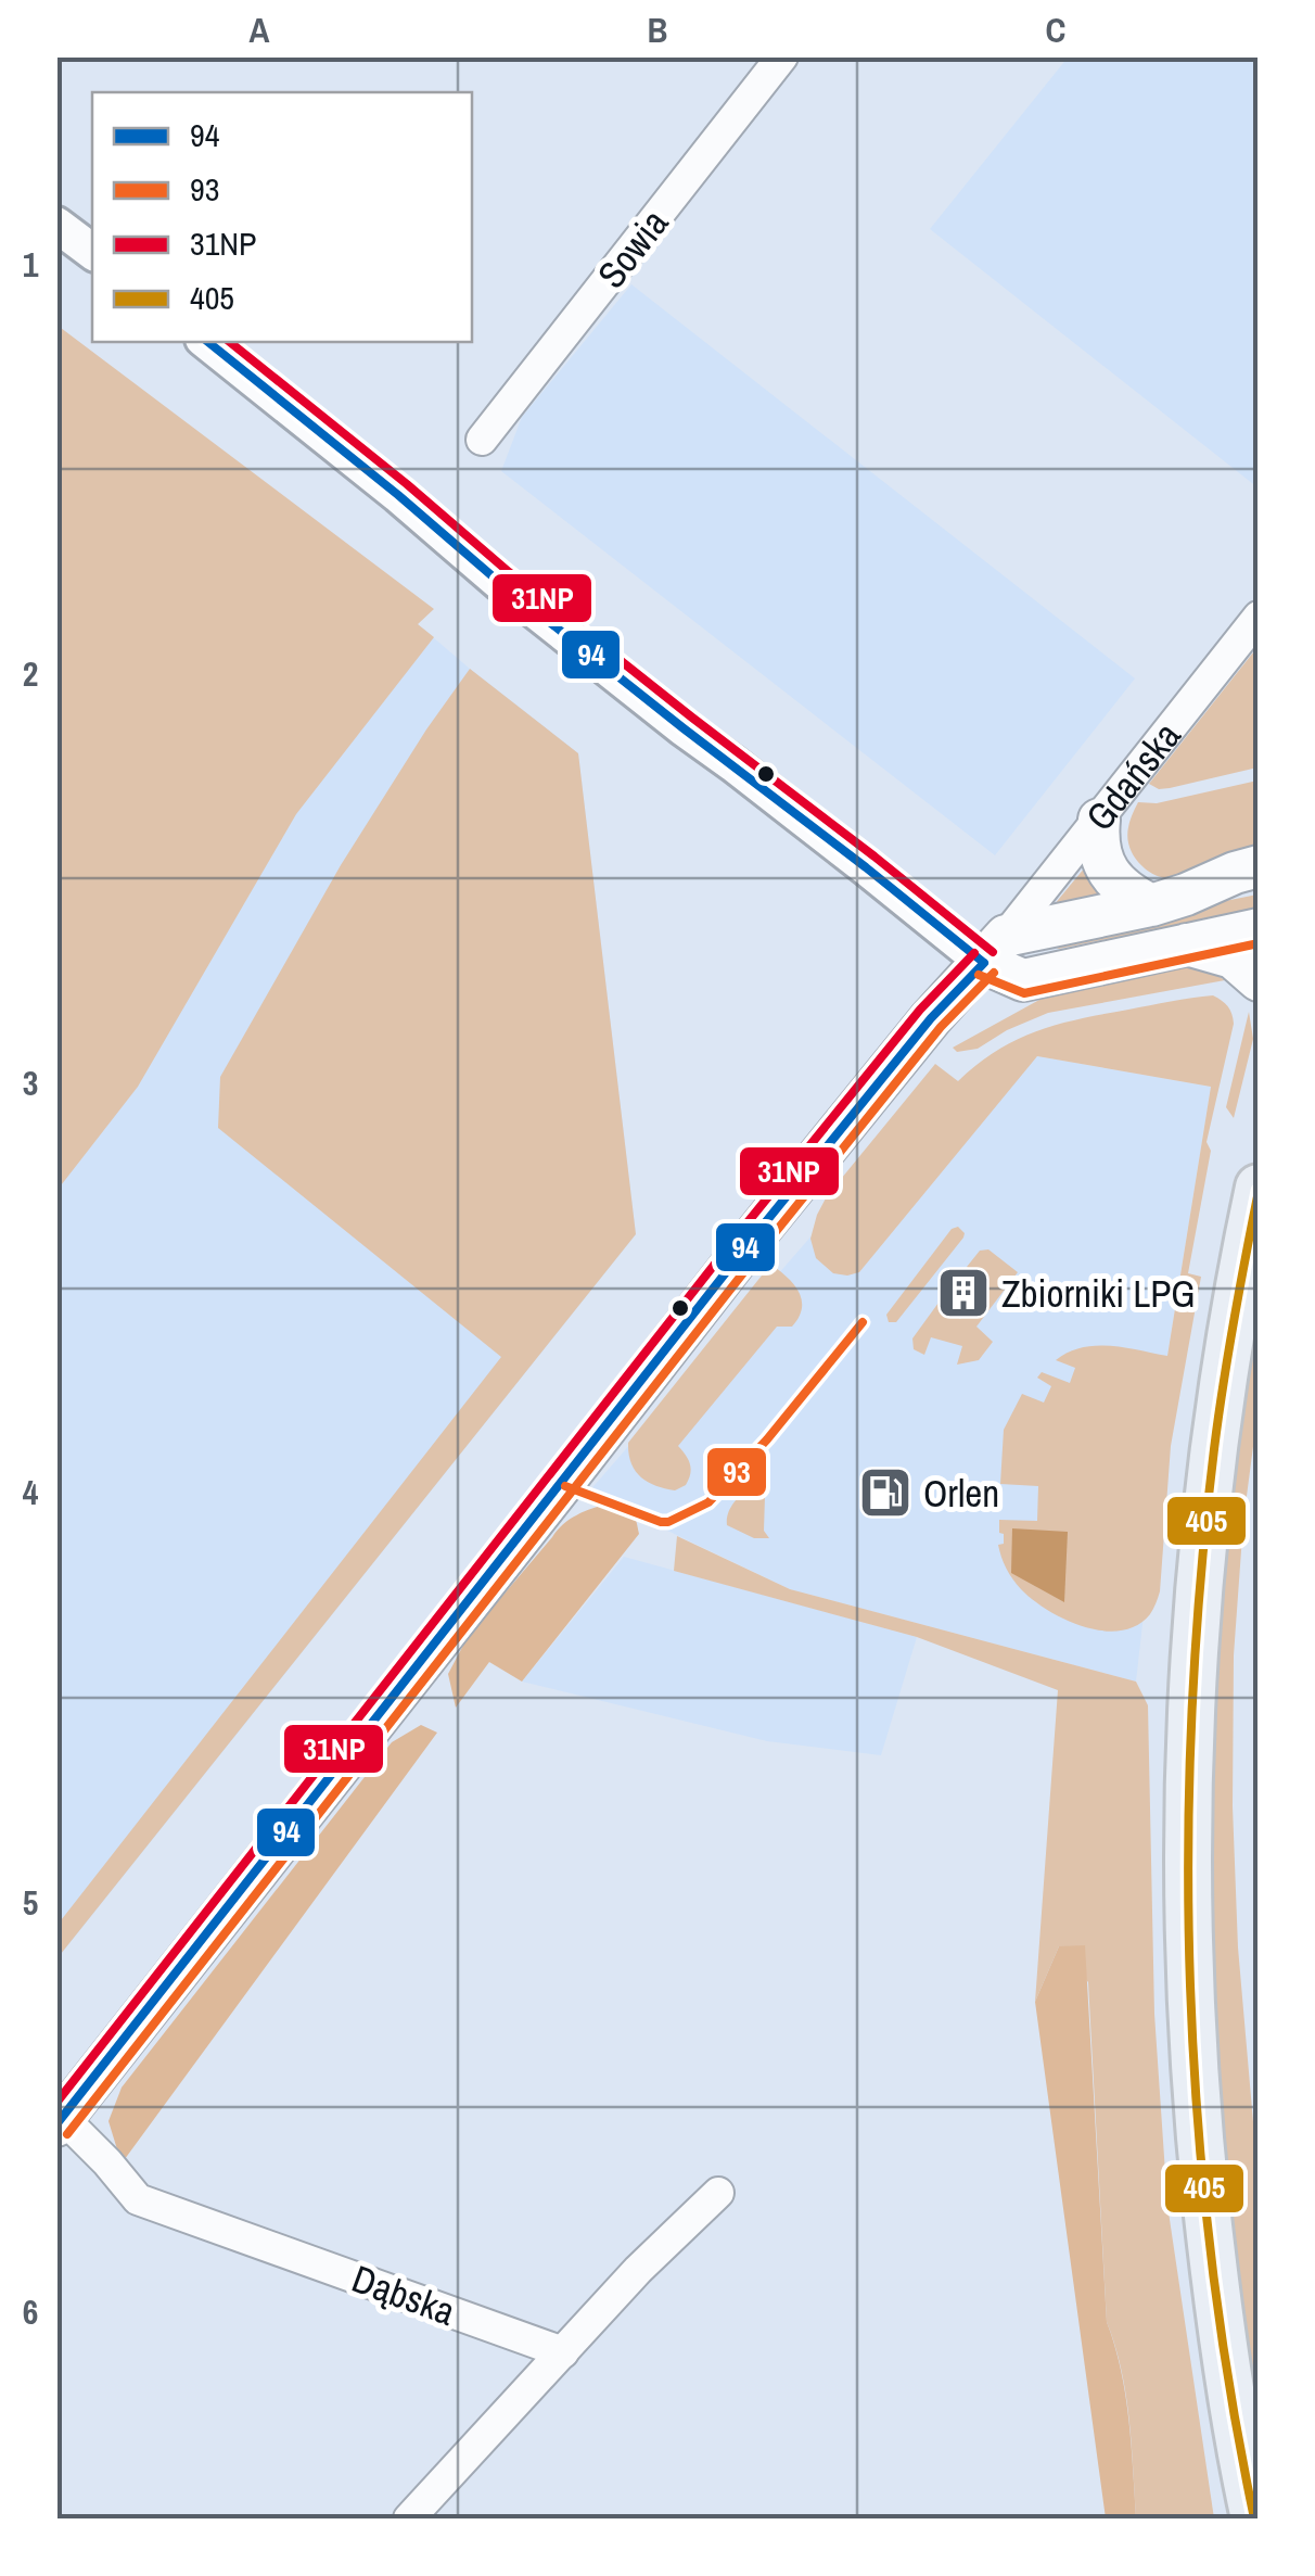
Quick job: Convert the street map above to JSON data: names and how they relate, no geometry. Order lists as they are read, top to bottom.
{
  "streets": {
    "main road": ["Gdańska"],
    "street": ["Sowia", "Dąbska"]
  },
  "crossings": [
    ["Gdańska", "Dąbska"]
  ],
  "places": {
    "building": ["Zbiorniki LPG"],
    "fuel station": ["Orlen"]
  },
  "lines": [
    "transit line 94",
    "transit line 31NP",
    "transit line 93",
    "transit line 405"
  ],
  "legend": [
    "94",
    "93",
    "31NP",
    "405"
  ],
  "grid": {
    "columns": ["A", "B", "C"],
    "rows": [
      "1",
      "2",
      "3",
      "4",
      "5",
      "6"
    ]
  }
}
